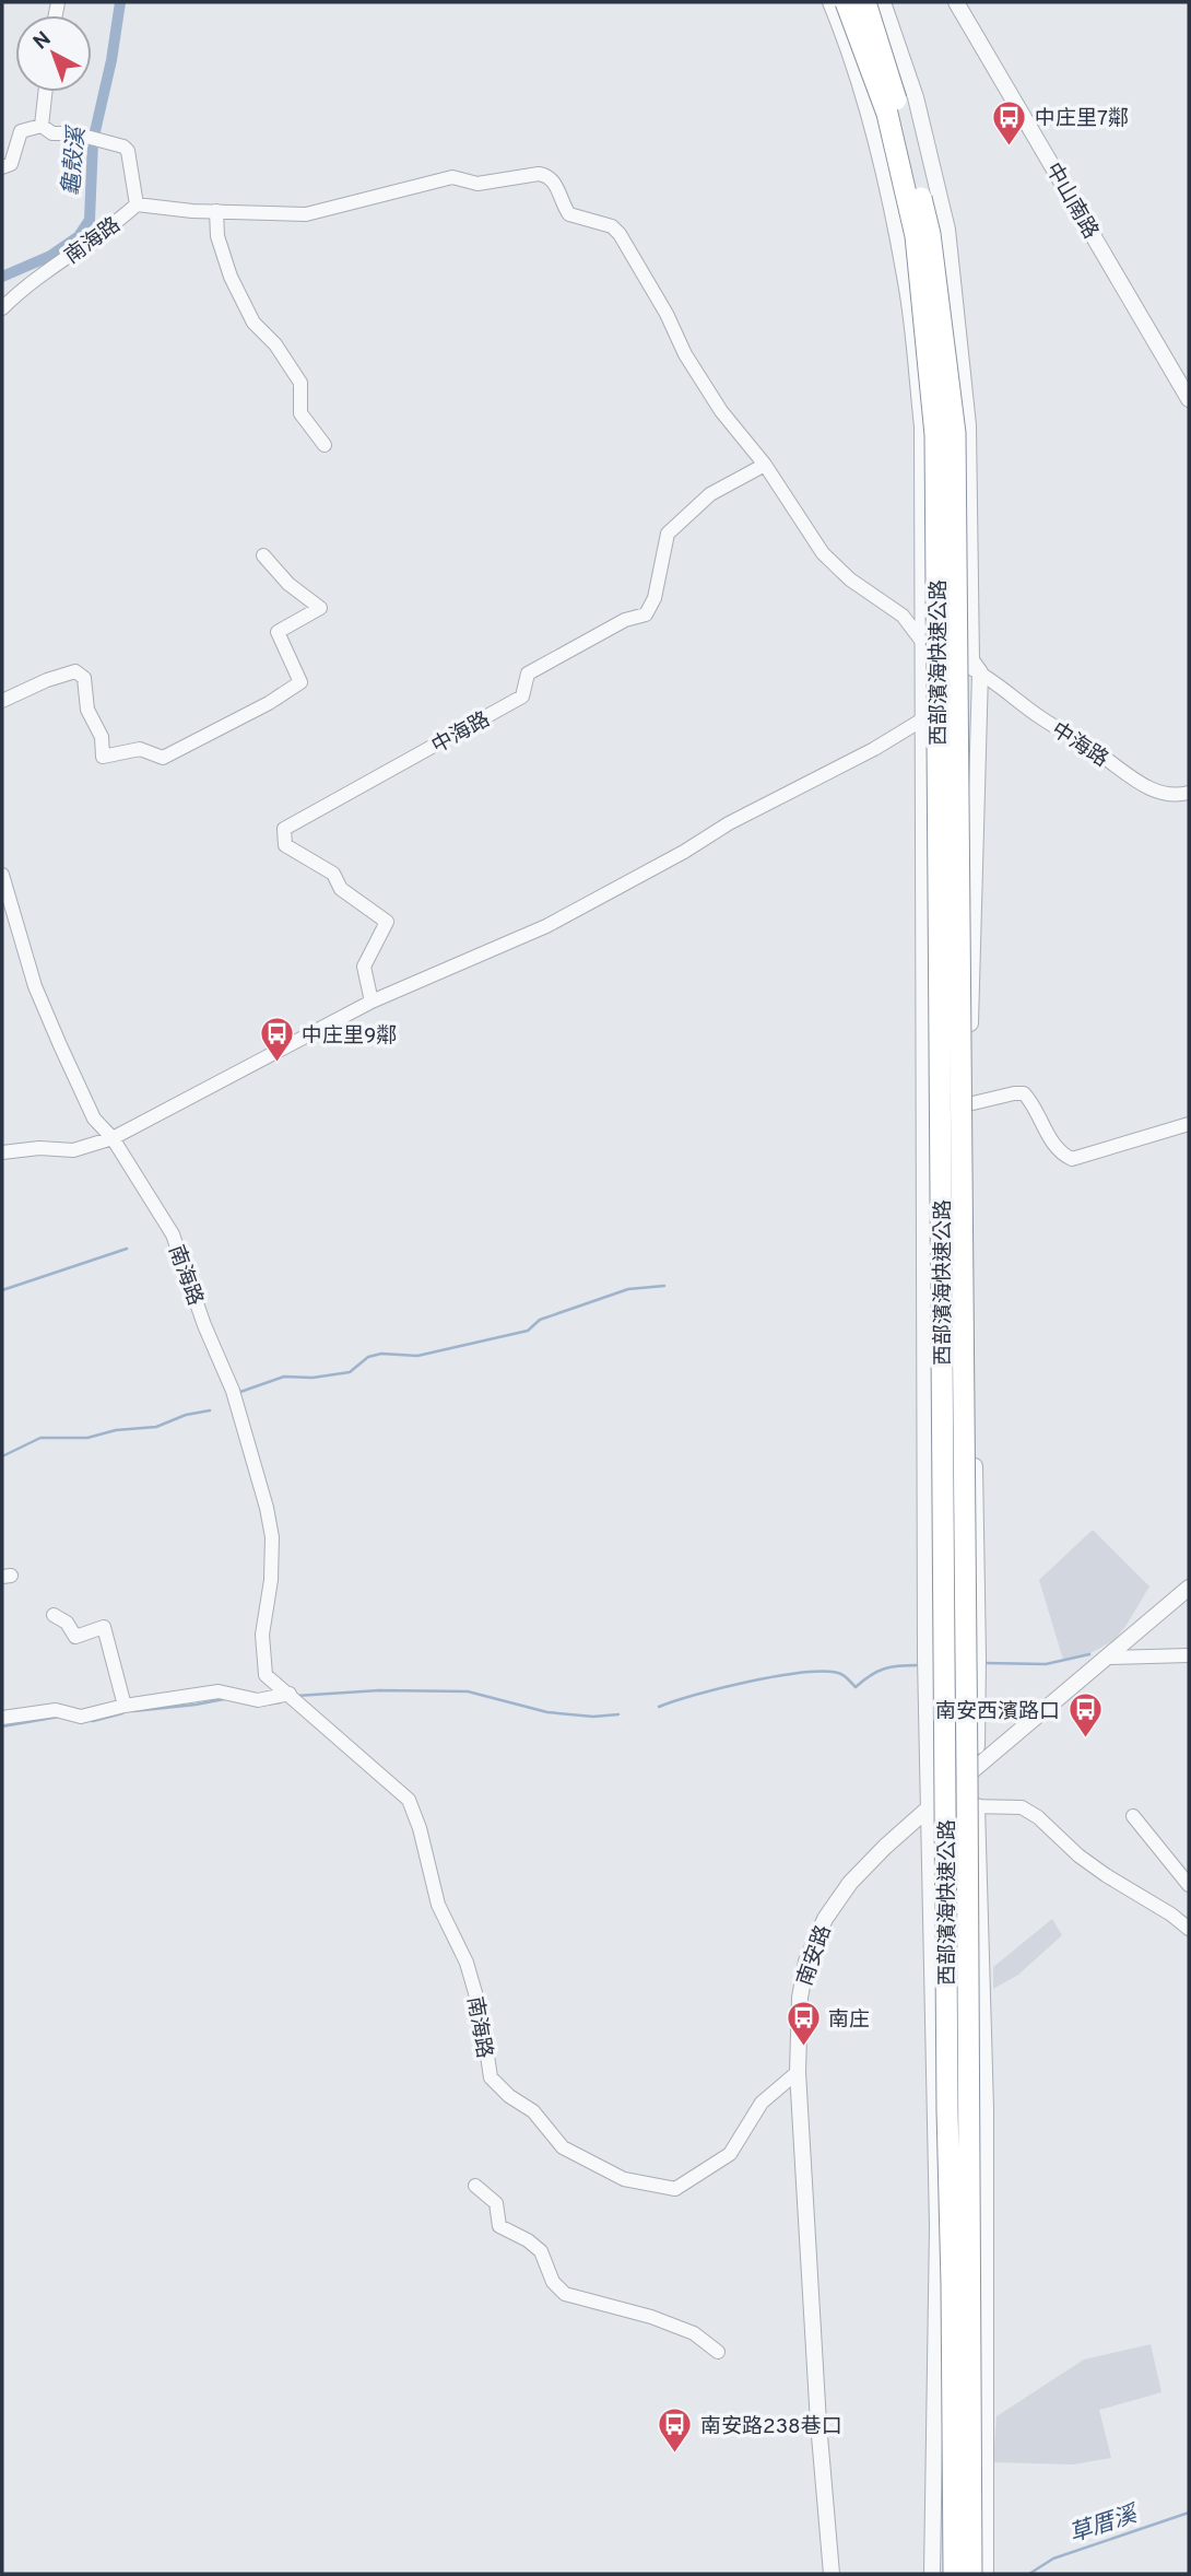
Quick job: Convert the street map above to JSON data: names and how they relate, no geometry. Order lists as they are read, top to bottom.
{
  "streets": {
    "highway": ["西部濱海快速公路"],
    "street": [
      "中山南路",
      "南海路",
      "中海路",
      "南安路"
    ]
  },
  "crossings": [
    ["南海路", "中海路"],
    ["南海路", "南安路"]
  ],
  "water": ["龜殼溪", "草厝溪"],
  "places": {
    "bus stop": [
      "中庄里7鄰",
      "中庄里9鄰",
      "南安西濱路口",
      "南庄",
      "南安路238巷口"
    ]
  },
  "north": "top left"
}
